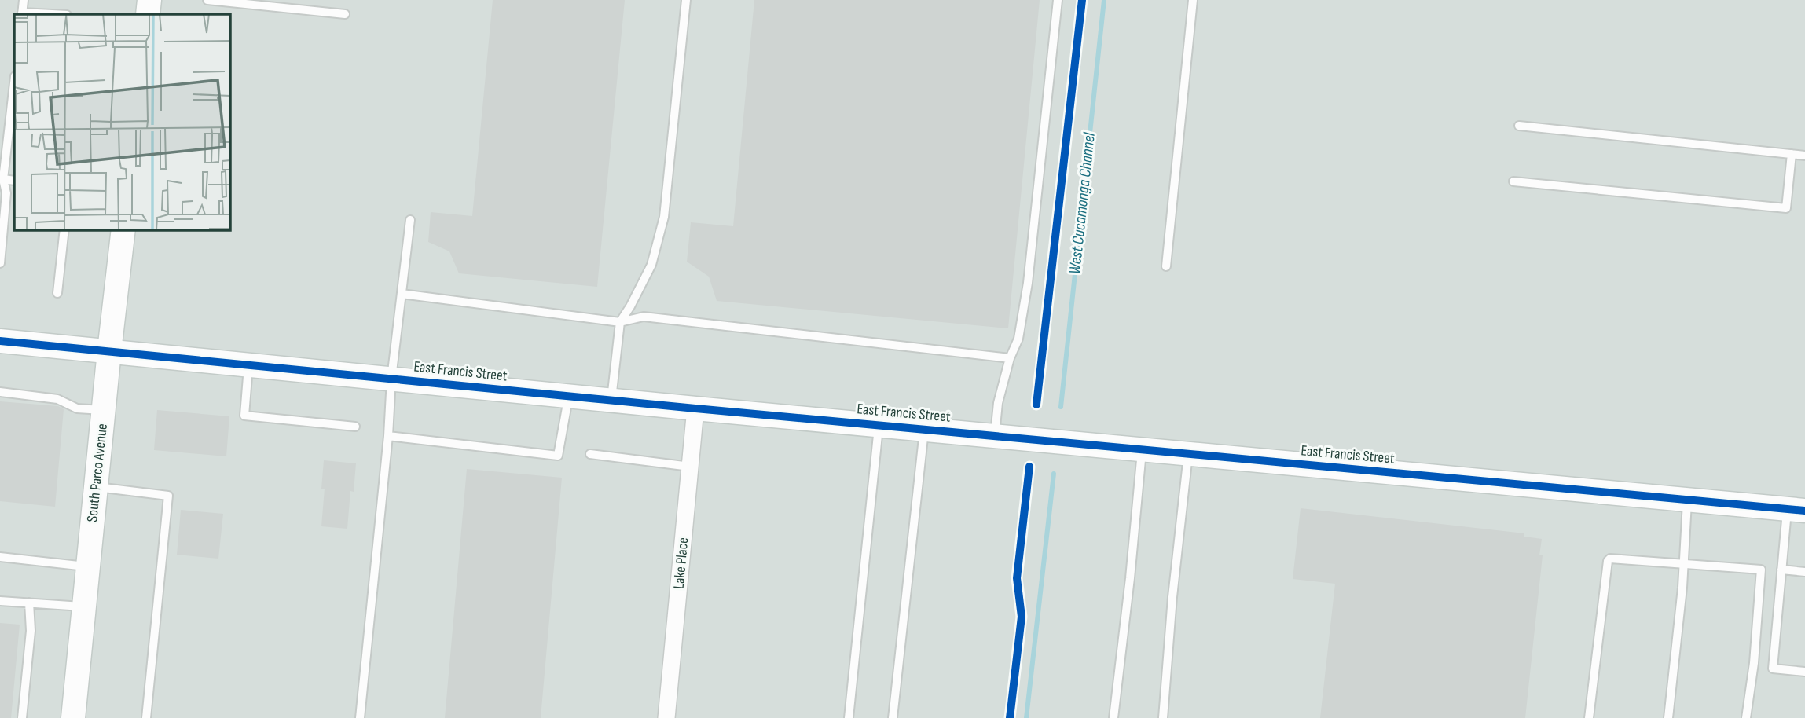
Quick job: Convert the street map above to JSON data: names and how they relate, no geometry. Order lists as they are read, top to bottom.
{
  "streets": {
    "street": ["East Francis Street", "South Parco Avenue", "Lake Place"]
  },
  "crossings": [
    ["East Francis Street", "South Parco Avenue"],
    ["East Francis Street", "Lake Place"]
  ],
  "water": ["West Cucamonga Channel"]
}
